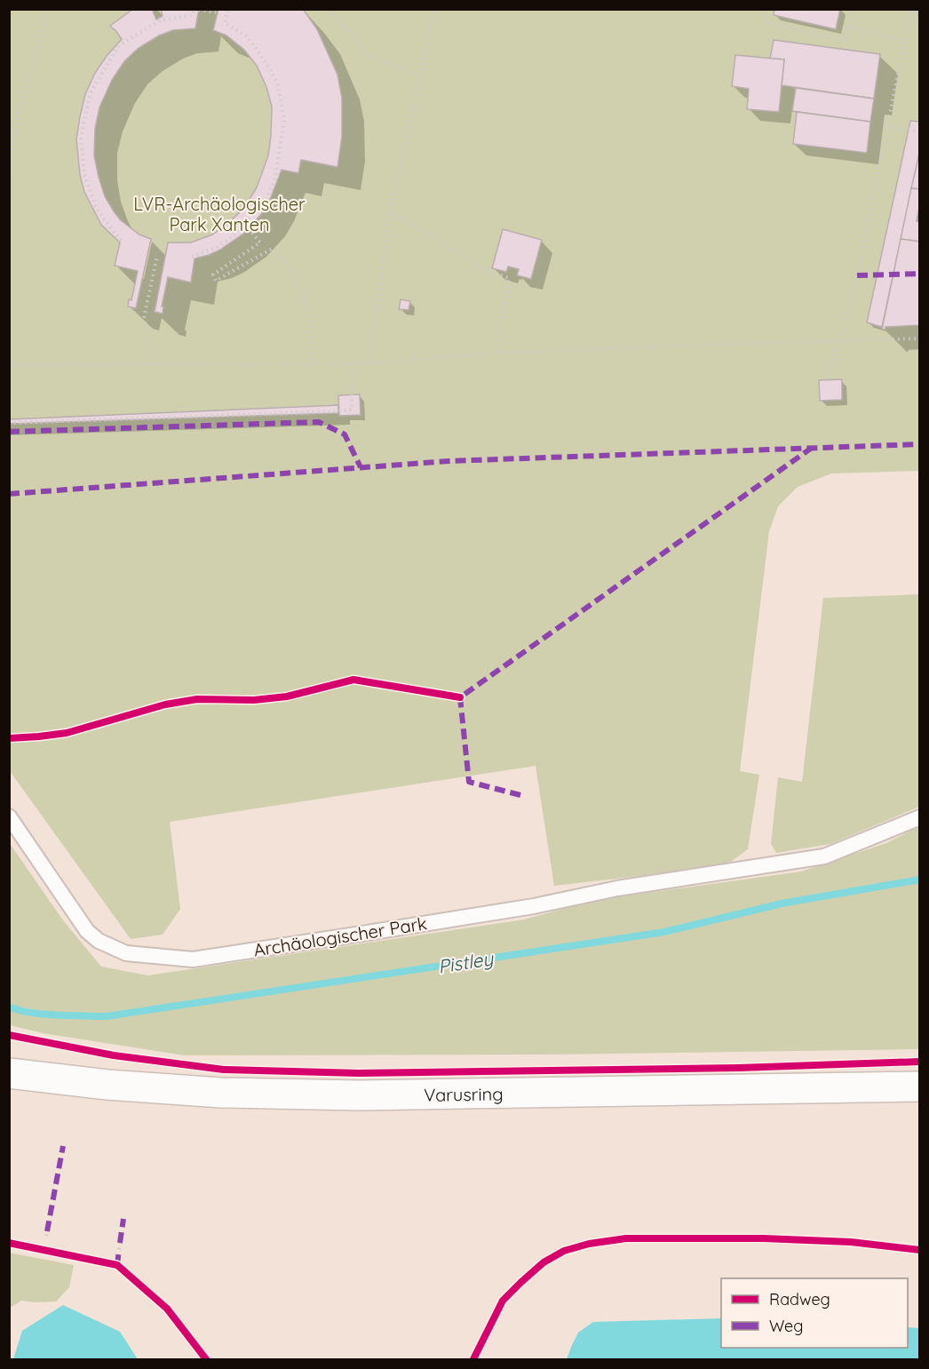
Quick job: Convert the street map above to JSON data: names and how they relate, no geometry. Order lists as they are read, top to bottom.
{
  "streets": {
    "main road": ["Varusring"],
    "lane": ["Archäologischer Park"]
  },
  "water": ["Pistley"],
  "parks": ["LVR-Archäologischer Park Xanten"],
  "legend": ["Radweg", "Weg"]
}
